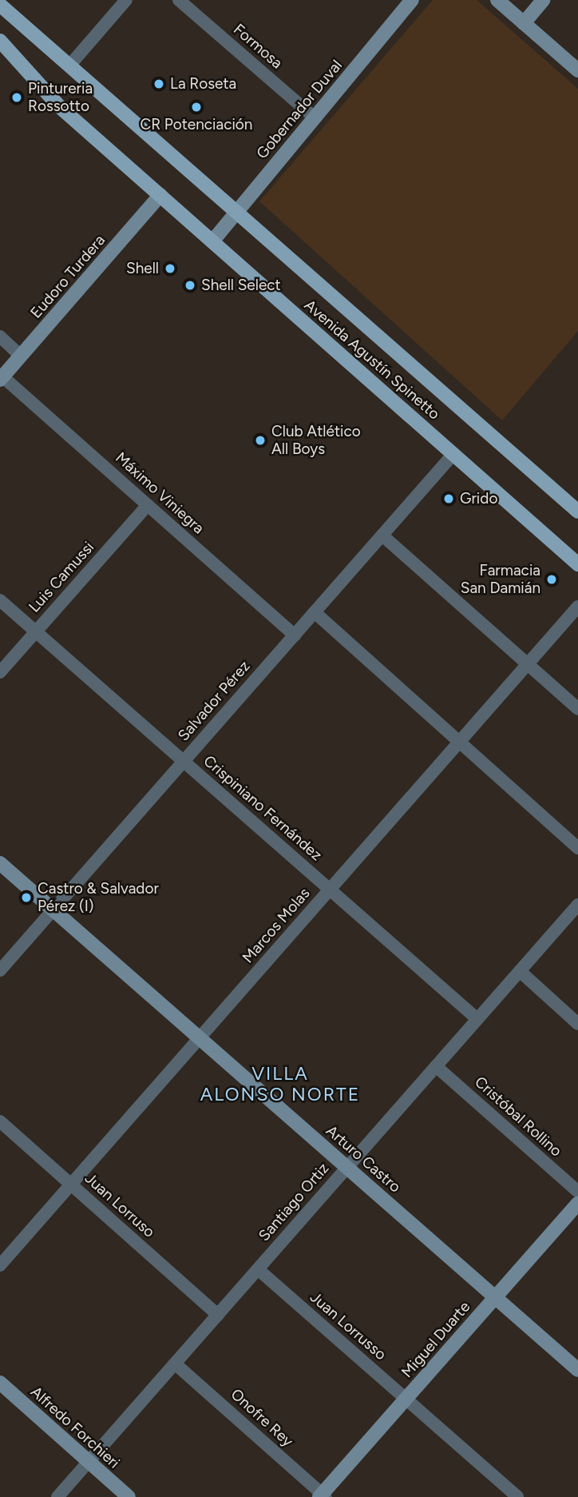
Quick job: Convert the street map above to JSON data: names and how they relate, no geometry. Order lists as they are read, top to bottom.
{
  "streets": {
    "main road": ["Avenida Agustín Spinetto"],
    "street": [
      "Formosa",
      "Gobernador Duval",
      "Eudoro Turdera",
      "Máximo Viniegra",
      "Luis Camussi",
      "Salvador Pérez",
      "Crispiniano Fernández",
      "Marcos Molas",
      "Cristóbal Rollino",
      "Arturo Castro",
      "Santiago Ortiz",
      "Juan Lorruso",
      "Juan Lorrusso",
      "Miguel Duarte",
      "Onofre Rey",
      "Alfredo Forchieri"
    ]
  },
  "crossings": [
    ["Formosa", "Gobernador Duval"],
    ["Gobernador Duval", "Avenida Agustín Spinetto"],
    ["Eudoro Turdera", "Avenida Agustín Spinetto"],
    ["Eudoro Turdera", "Máximo Viniegra"],
    ["Avenida Agustín Spinetto", "Salvador Pérez"],
    ["Máximo Viniegra", "Luis Camussi"],
    ["Máximo Viniegra", "Salvador Pérez"],
    ["Luis Camussi", "Crispiniano Fernández"],
    ["Salvador Pérez", "Crispiniano Fernández"],
    ["Salvador Pérez", "Arturo Castro"],
    ["Crispiniano Fernández", "Marcos Molas"],
    ["Crispiniano Fernández", "Santiago Ortiz"],
    ["Marcos Molas", "Arturo Castro"],
    ["Marcos Molas", "Juan Lorruso"],
    ["Cristóbal Rollino", "Santiago Ortiz"],
    ["Arturo Castro", "Santiago Ortiz"],
    ["Arturo Castro", "Miguel Duarte"],
    ["Santiago Ortiz", "Juan Lorruso"],
    ["Santiago Ortiz", "Juan Lorrusso"],
    ["Santiago Ortiz", "Onofre Rey"],
    ["Santiago Ortiz", "Alfredo Forchieri"],
    ["Juan Lorrusso", "Miguel Duarte"],
    ["Miguel Duarte", "Onofre Rey"]
  ],
  "districts": ["VILLA ALONSO NORTE"],
  "places": [
    "La Roseta",
    "Pintureria Rossotto",
    "CR Potenciación",
    "Shell",
    "Shell Select",
    "Club Atlético All Boys",
    "Grido",
    "Farmacia San Damián",
    "Castro & Salvador Pérez (I)"
  ]
}
